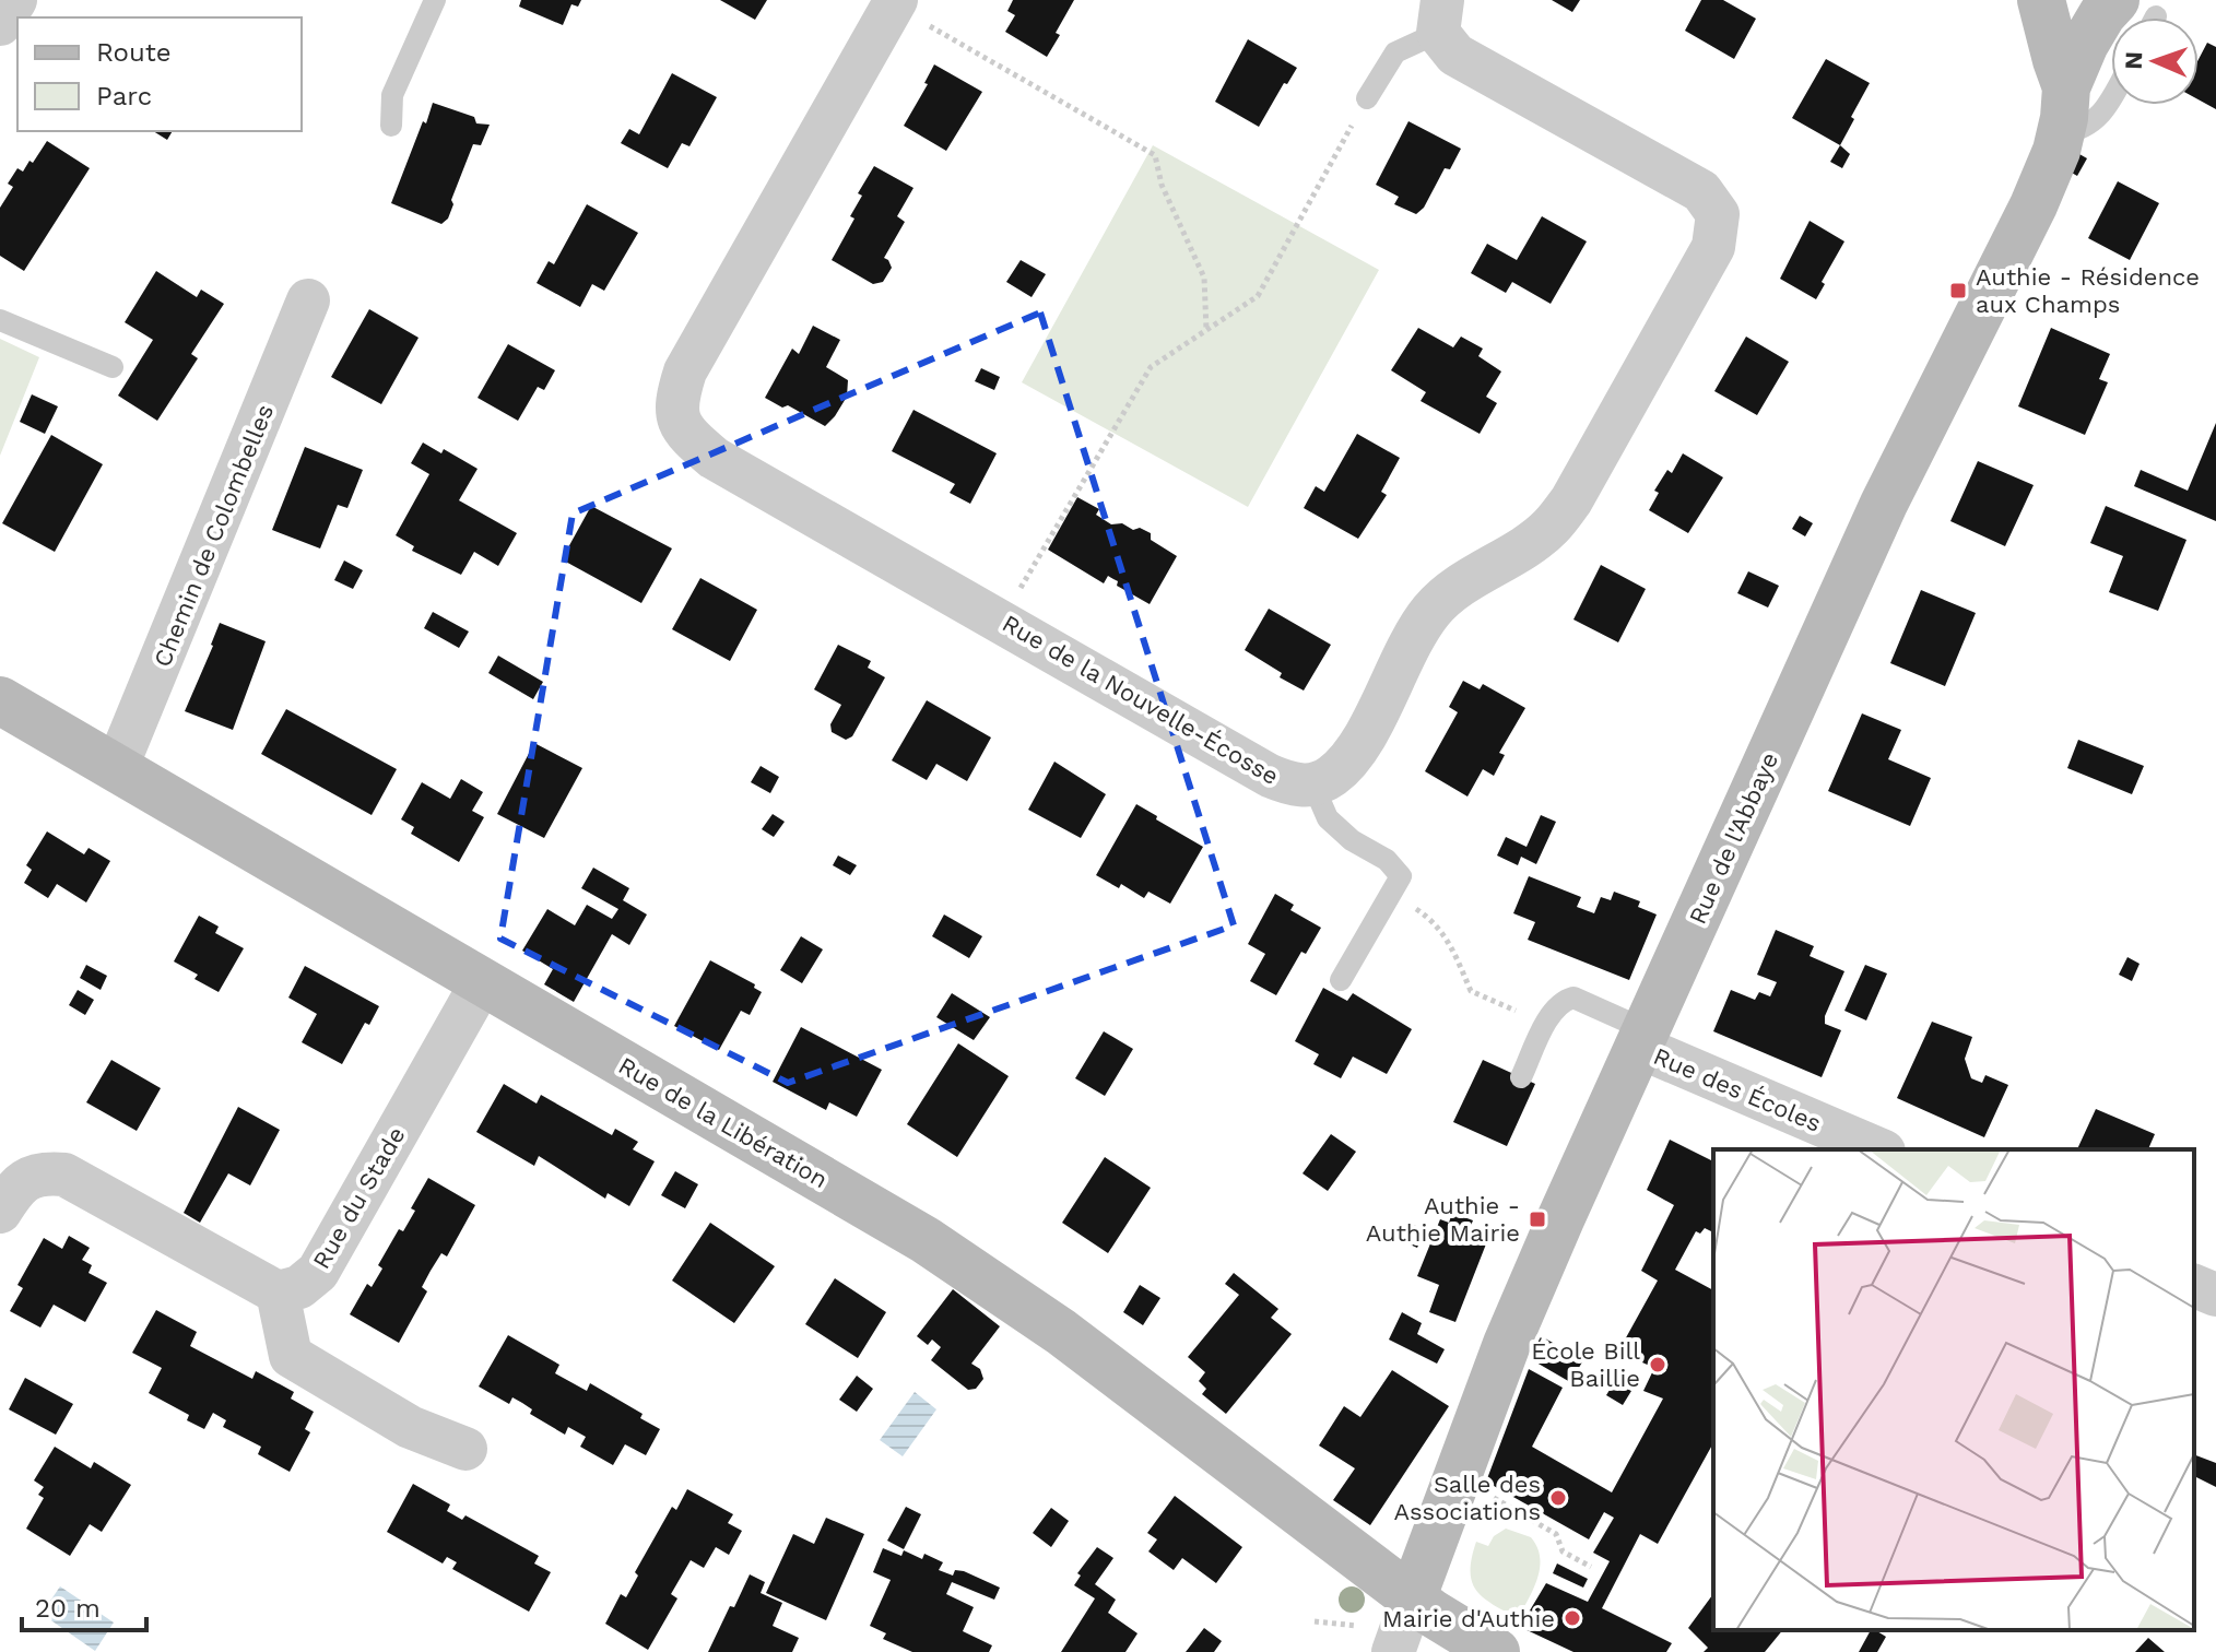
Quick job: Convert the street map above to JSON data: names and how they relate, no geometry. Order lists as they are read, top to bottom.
{
  "streets": {
    "street": [
      "Chemin de Colombelles",
      "Rue de la Nouvelle-Écosse",
      "Rue de l'Abbaye",
      "Rue des Écoles",
      "Rue de la Libération",
      "Rue du Stade"
    ]
  },
  "crossings": [
    ["Chemin de Colombelles", "Rue de la Libération"],
    ["Rue de l'Abbaye", "Rue des Écoles"],
    ["Rue de l'Abbaye", "Rue de la Libération"],
    ["Rue de la Libération", "Rue du Stade"]
  ],
  "places": {
    "transit": ["Authie - Résidence aux Champs", "Authie - Authie Mairie"],
    "other": ["École Bill Baillie", "Salle des Associations", "Mairie d'Authie"]
  },
  "legend": ["Route", "Parc"],
  "scale_bar": "20 m",
  "north": "left"
}
